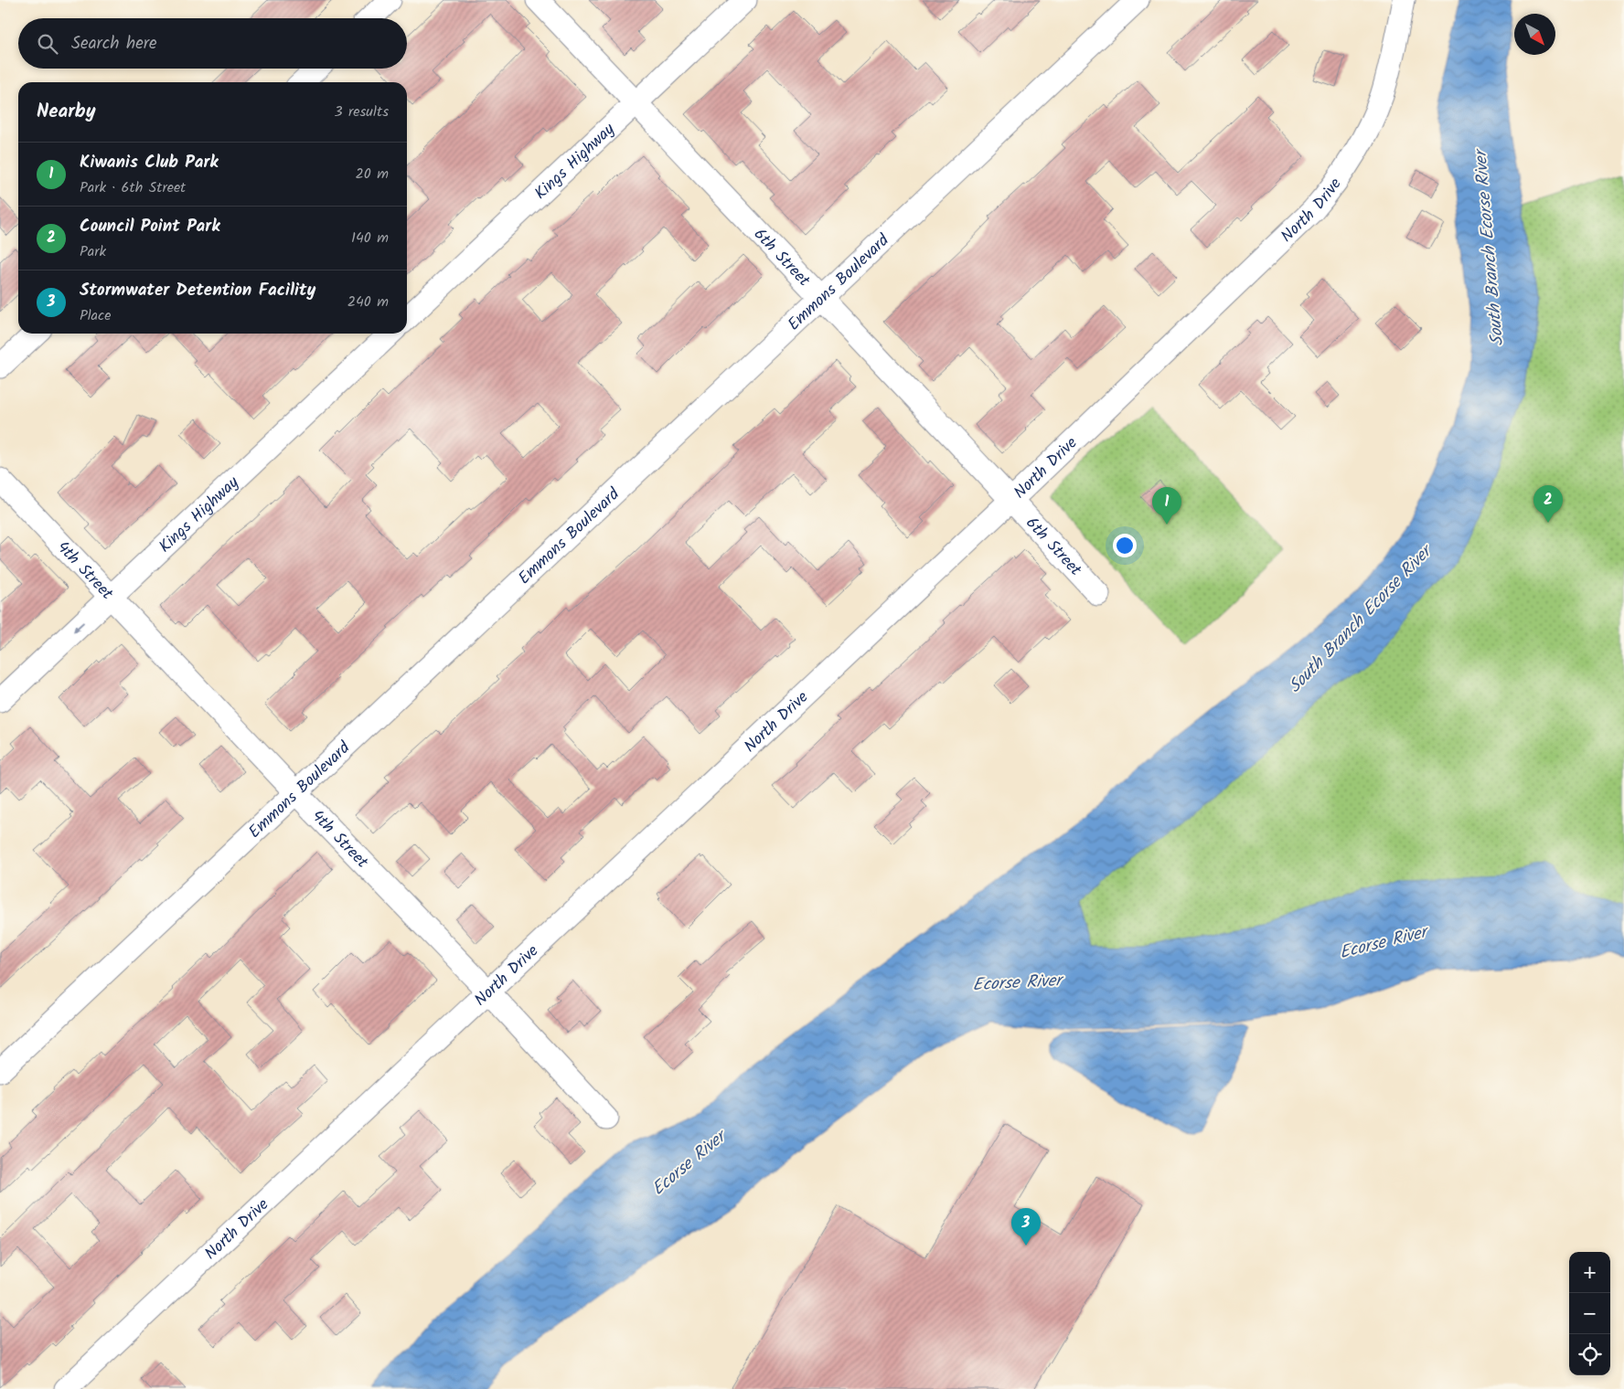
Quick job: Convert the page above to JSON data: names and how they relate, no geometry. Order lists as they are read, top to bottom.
{
  "streets": {
    "street": [
      "Kings Highway",
      "North Drive",
      "6th Street",
      "Emmons Boulevard",
      "4th Street"
    ]
  },
  "crossings": [
    ["Kings Highway", "6th Street"],
    ["Kings Highway", "4th Street"],
    ["North Drive", "6th Street"],
    ["North Drive", "4th Street"],
    ["6th Street", "Emmons Boulevard"],
    ["Emmons Boulevard", "4th Street"]
  ],
  "water": ["South Branch Ecorse River", "Ecorse River"],
  "north": "bottom right",
  "page": {
    "search": "Search here",
    "heading": ["Nearby", "3 results"],
    "list": [
      {
        "mark": "1",
        "name": "Kiwanis Club Park",
        "note": "Park · 6th Street",
        "value": "20 m"
      },
      {
        "mark": "2",
        "name": "Council Point Park",
        "note": "Park",
        "value": "140 m"
      },
      {
        "mark": "3",
        "name": "Stormwater Detention Facility",
        "note": "Place",
        "value": "240 m"
      }
    ],
    "pins": ["2", "1", "3"],
    "map_buttons": ["+", "−"]
  }
}
